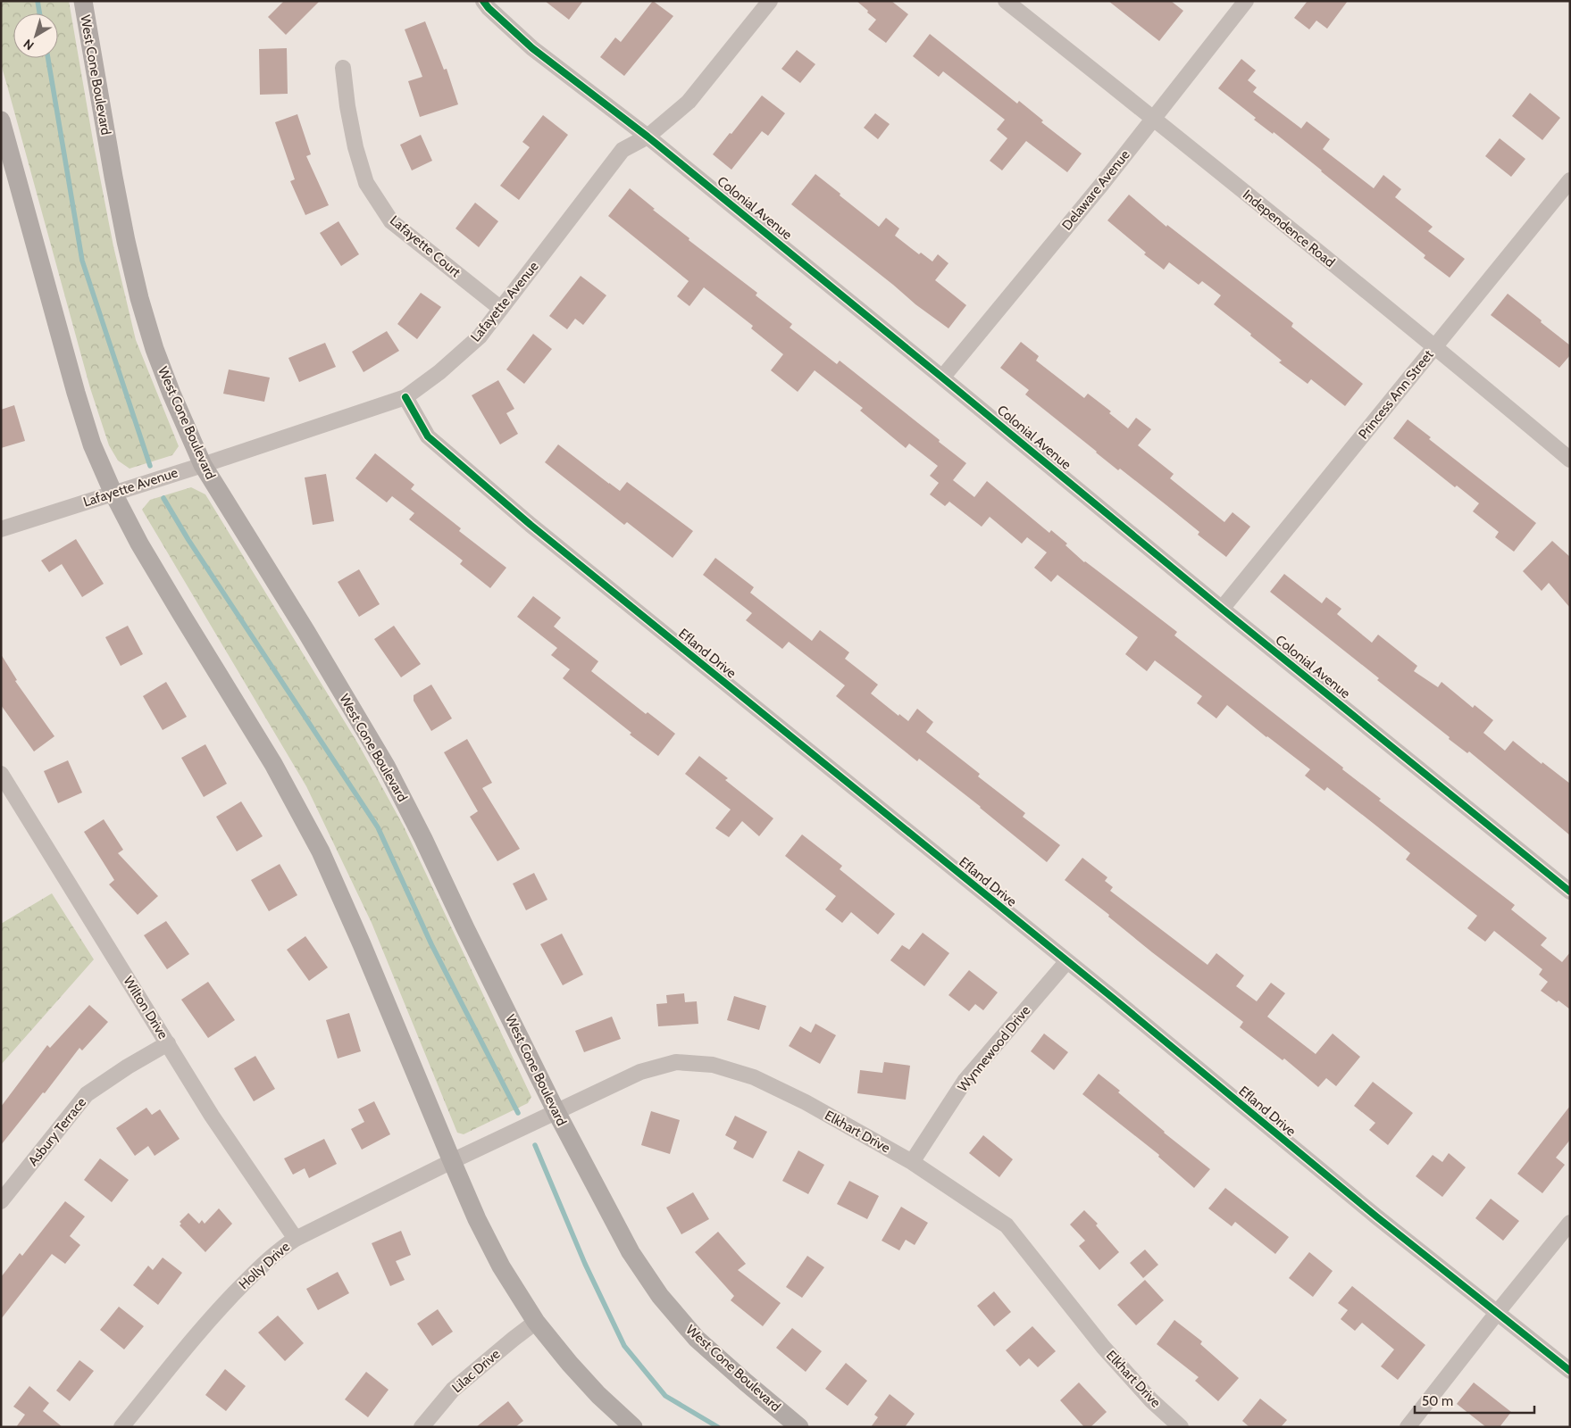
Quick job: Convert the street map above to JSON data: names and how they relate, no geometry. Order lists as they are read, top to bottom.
{
  "streets": {
    "main road": ["West Cone Boulevard"],
    "street": [
      "Delaware Avenue",
      "Colonial Avenue",
      "Independence Road",
      "Lafayette Court",
      "Lafayette Avenue",
      "Princess Ann Street",
      "Efland Drive",
      "Wilton Drive",
      "Wynnewood Drive",
      "Asbury Terrace",
      "Elkhart Drive",
      "Holly Drive",
      "Lilac Drive"
    ]
  },
  "crossings": [
    ["West Cone Boulevard", "Lafayette Avenue"],
    ["West Cone Boulevard", "Elkhart Drive"],
    ["Delaware Avenue", "Colonial Avenue"],
    ["Delaware Avenue", "Independence Road"],
    ["Colonial Avenue", "Lafayette Avenue"],
    ["Colonial Avenue", "Princess Ann Street"],
    ["Independence Road", "Princess Ann Street"],
    ["Lafayette Court", "Lafayette Avenue"],
    ["Lafayette Avenue", "Efland Drive"],
    ["Efland Drive", "Wynnewood Drive"],
    ["Wilton Drive", "Asbury Terrace"],
    ["Wilton Drive", "Holly Drive"],
    ["Wynnewood Drive", "Elkhart Drive"],
    ["Elkhart Drive", "Holly Drive"]
  ],
  "scale_bar": "50 m",
  "north": "bottom left"
}
